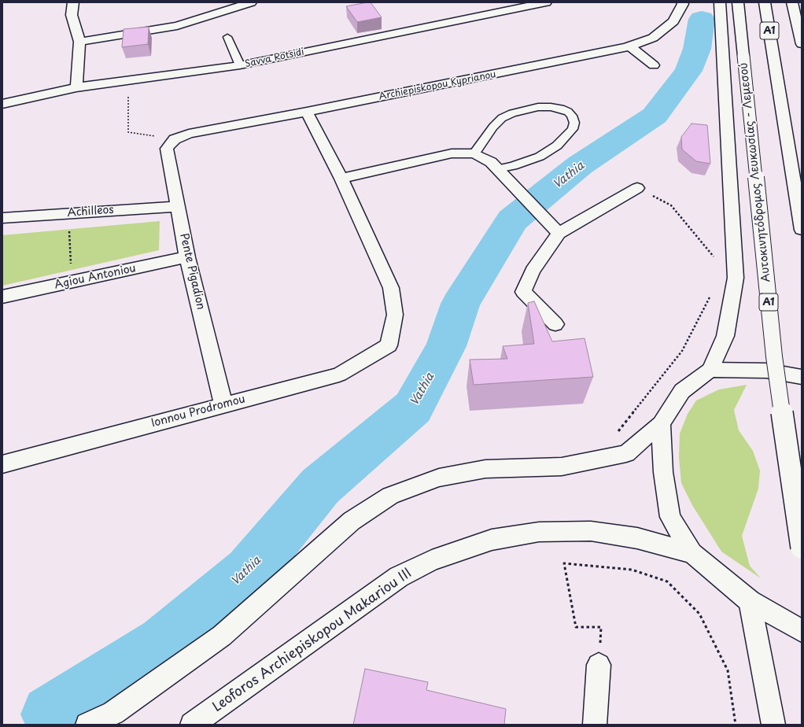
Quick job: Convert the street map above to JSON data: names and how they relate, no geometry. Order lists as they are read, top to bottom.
{
  "streets": {
    "main road": [
      "A1",
      "Savva Rotsidi",
      "Archiepiskopou Kyprianou",
      "Αυτοκινητόδρομος Λευκωσίας - Λεμεσού",
      "Achilleos",
      "Pente Pigadion",
      "Agiou Antoniou",
      "Ionnou Prodromou",
      "Leoforos Archiepiskopou Makariou III"
    ]
  },
  "crossings": [
    ["Archiepiskopou Kyprianou", "Pente Pigadion"],
    ["Achilleos", "Pente Pigadion"],
    ["Pente Pigadion", "Agiou Antoniou"],
    ["Pente Pigadion", "Ionnou Prodromou"]
  ],
  "water": ["Vathia"]
}
